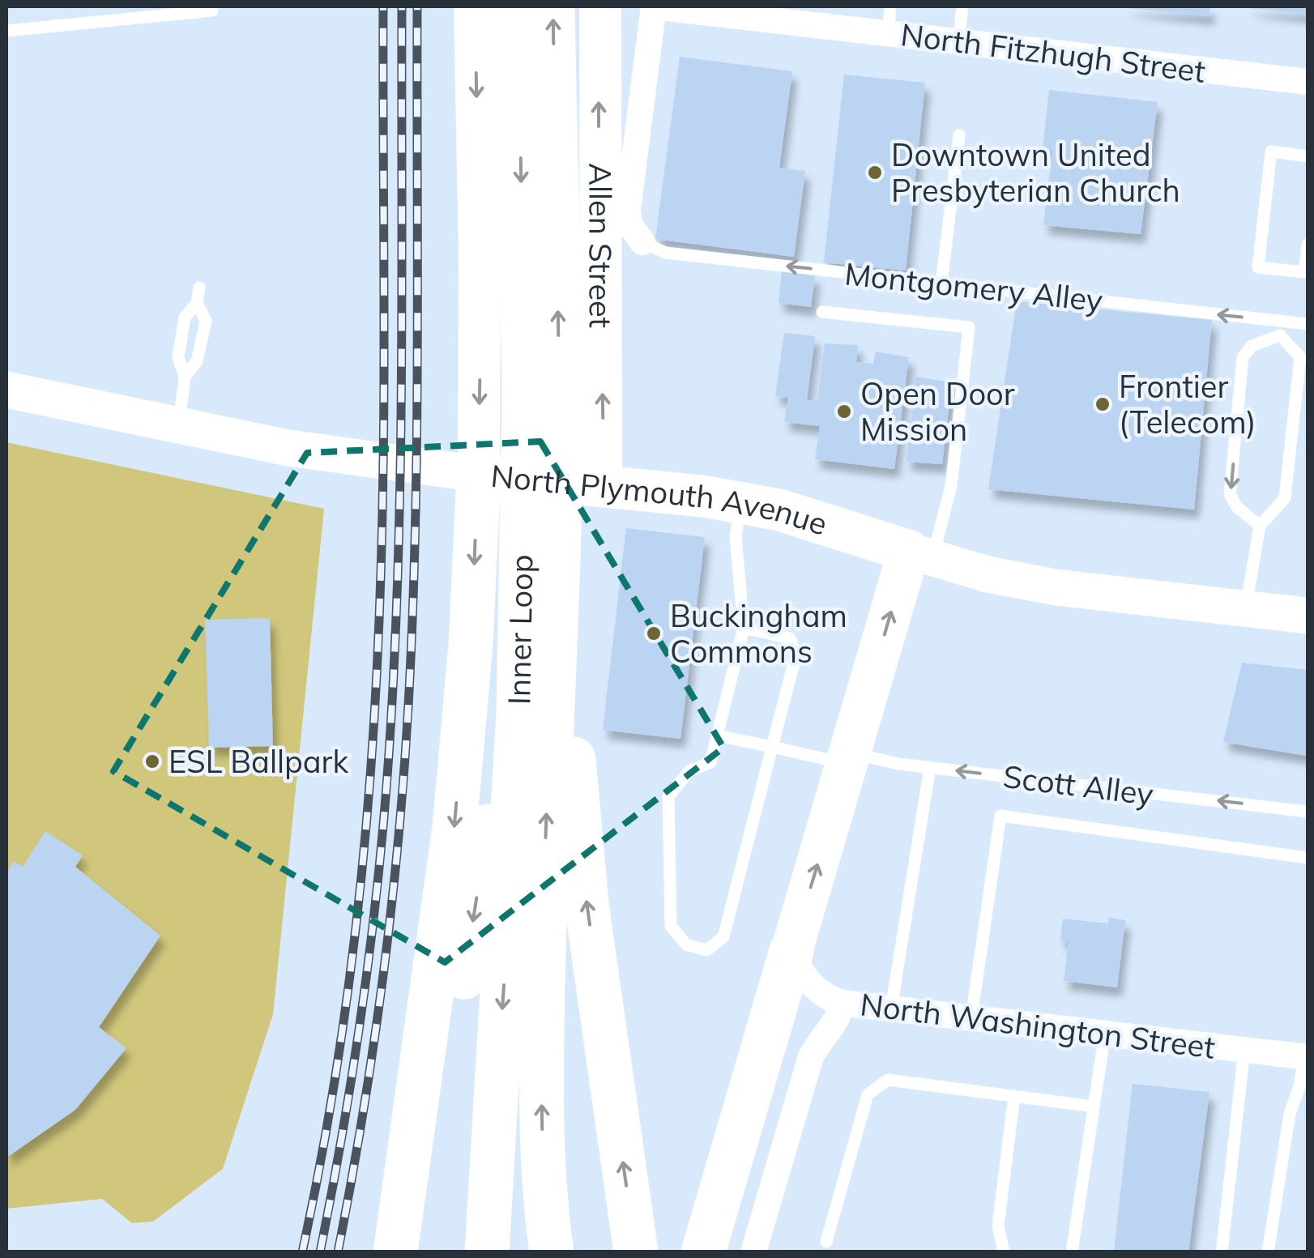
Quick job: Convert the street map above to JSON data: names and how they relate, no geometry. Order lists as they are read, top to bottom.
{
  "streets": {
    "highway": ["Inner Loop"],
    "main road": ["Allen Street", "North Plymouth Avenue"],
    "street": ["North Fitzhugh Street", "North Washington Street"],
    "lane": ["Montgomery Alley", "Scott Alley"]
  },
  "crossings": [
    ["North Fitzhugh Street", "Allen Street"],
    ["Allen Street", "Montgomery Alley"],
    ["Allen Street", "North Plymouth Avenue"]
  ],
  "one_way": ["Montgomery Alley", "Scott Alley"],
  "places": [
    "Downtown United Presbyterian Church",
    "Frontier (Telecom)",
    "Open Door Mission",
    "Buckingham Commons",
    "ESL Ballpark"
  ]
}
